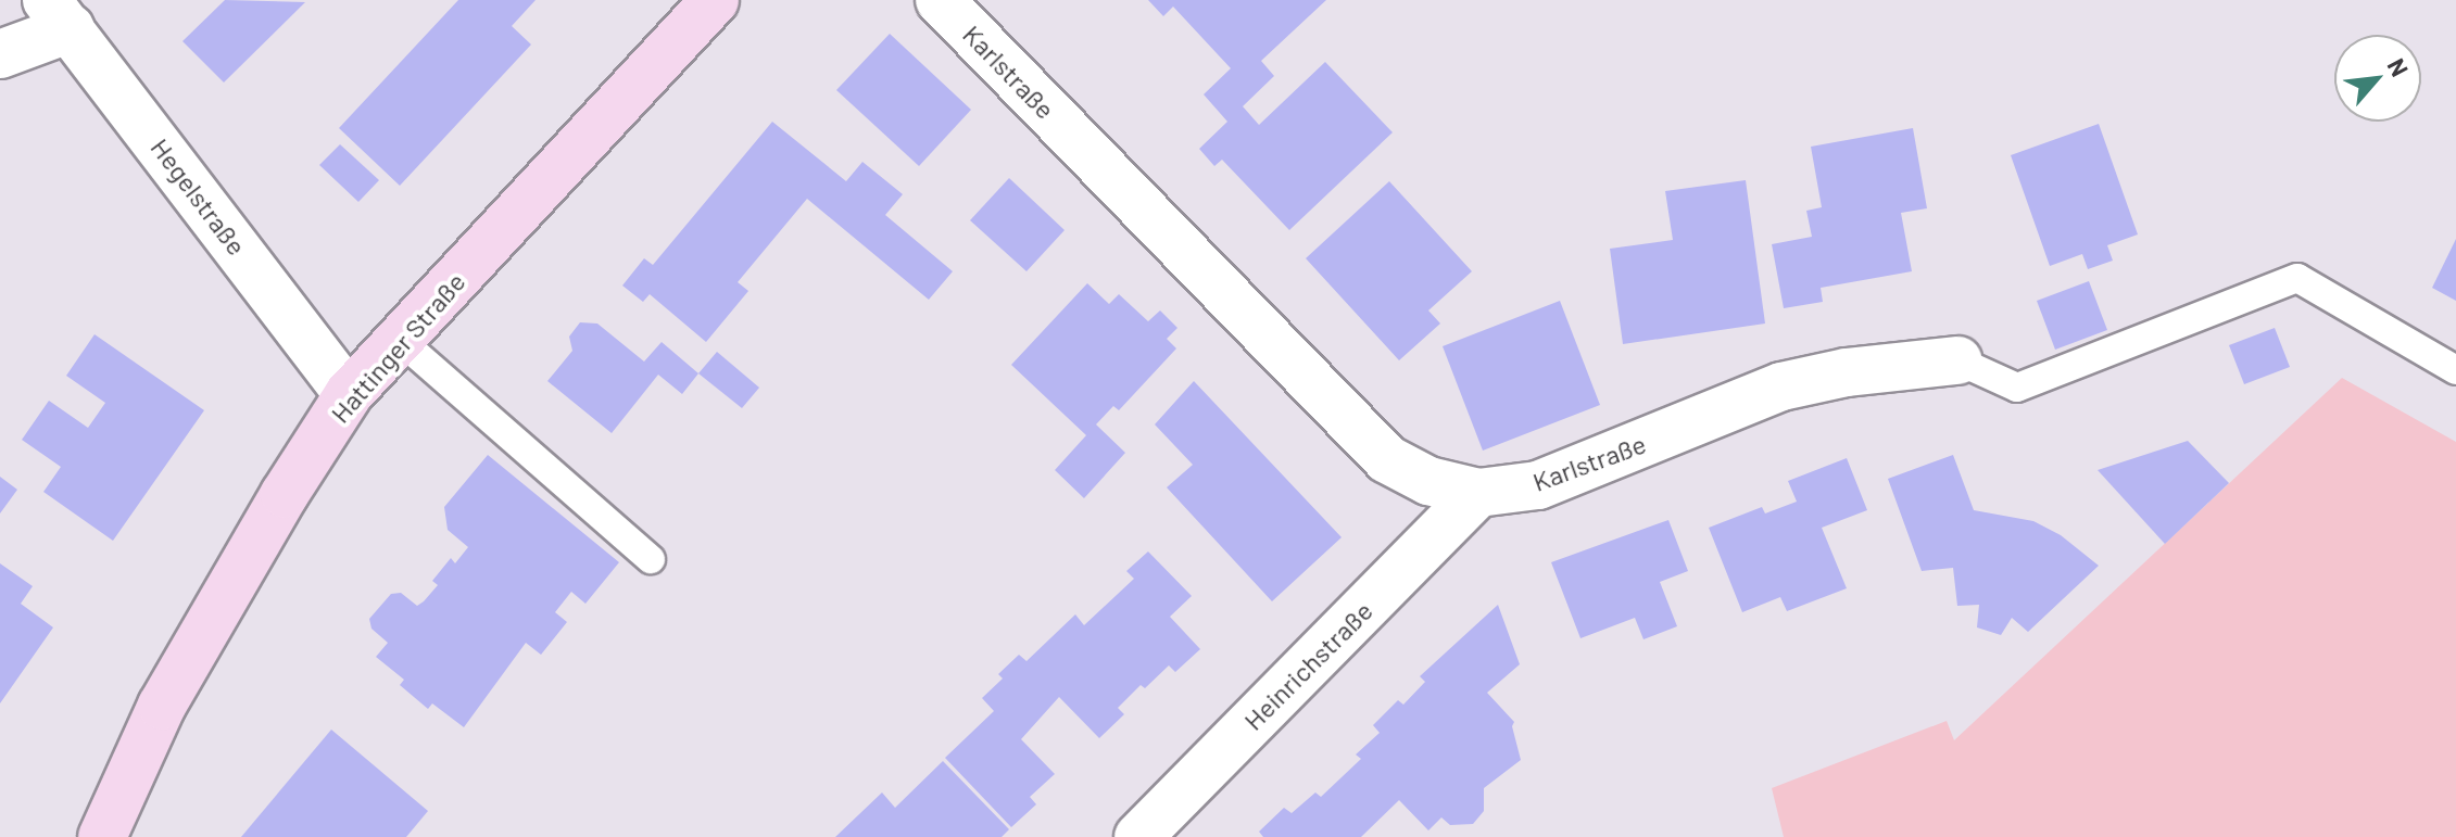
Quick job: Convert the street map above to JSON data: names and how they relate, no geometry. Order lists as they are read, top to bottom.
{
  "streets": {
    "main road": ["Hattinger Straße"],
    "street": ["Karlstraße", "Hegelstraße", "Heinrichstraße"]
  },
  "crossings": [
    ["Karlstraße", "Heinrichstraße"],
    ["Hegelstraße", "Hattinger Straße"]
  ],
  "north": "top right"
}
